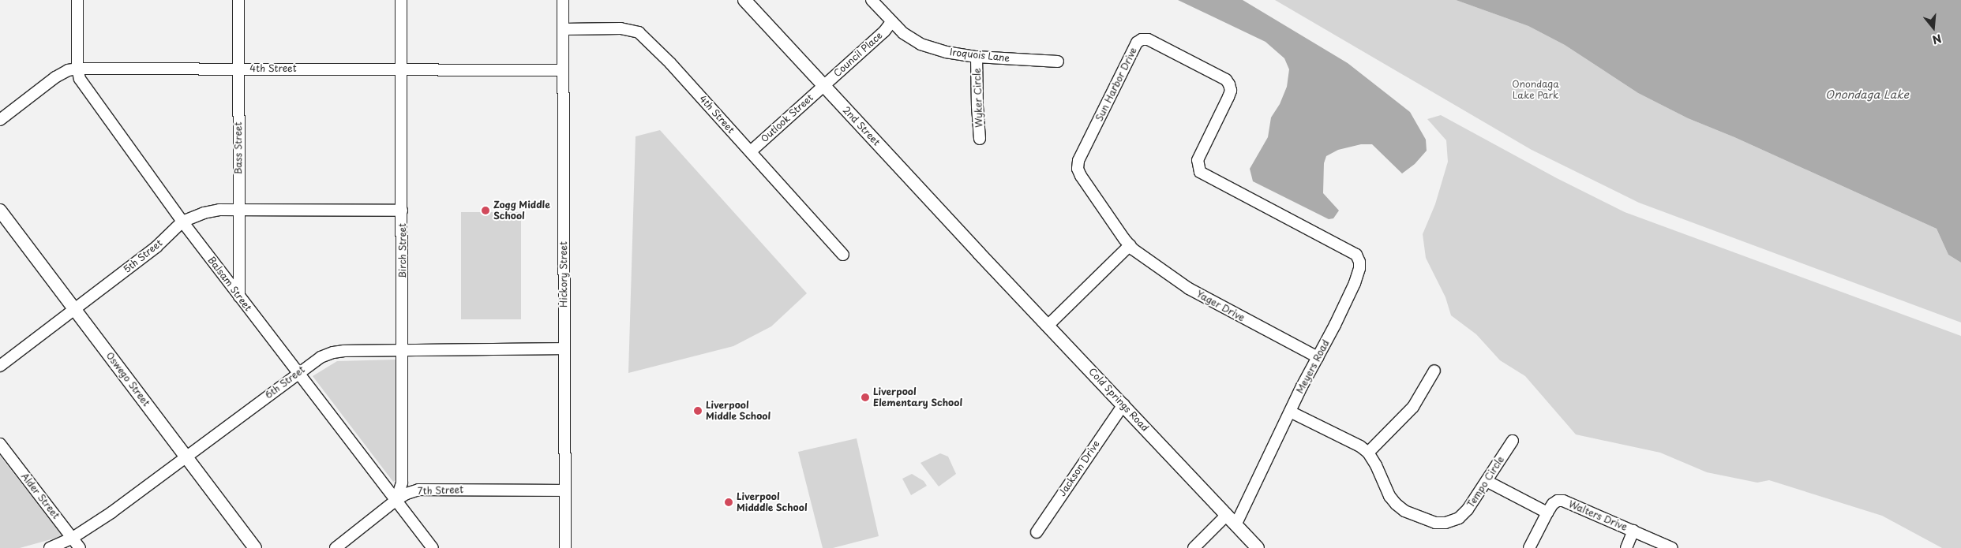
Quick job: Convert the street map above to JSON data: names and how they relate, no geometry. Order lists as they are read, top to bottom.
{
  "streets": {
    "main road": ["2nd Street", "Oswego Street", "Cold Springs Road"],
    "street": [
      "Council Place",
      "Iroquois Lane",
      "4th Street",
      "Sun Harbor Drive",
      "Wyker Circle",
      "Outlook Street",
      "Bass Street",
      "Birch Street",
      "5th Street",
      "Hickory Street",
      "Balsam Street",
      "Yager Drive",
      "Meyers Road",
      "6th Street",
      "Jackson Drive",
      "Tempo Circle",
      "7th Street",
      "Alder Street",
      "Walters Drive"
    ]
  },
  "crossings": [
    ["Council Place", "Iroquois Lane"],
    ["Council Place", "Outlook Street"],
    ["Council Place", "2nd Street"],
    ["Iroquois Lane", "Wyker Circle"],
    ["4th Street", "Outlook Street"],
    ["4th Street", "Bass Street"],
    ["4th Street", "Birch Street"],
    ["4th Street", "Hickory Street"],
    ["4th Street", "Balsam Street"],
    ["Sun Harbor Drive", "Yager Drive"],
    ["Sun Harbor Drive", "Meyers Road"],
    ["Outlook Street", "2nd Street"],
    ["2nd Street", "Cold Springs Road"],
    ["Bass Street", "5th Street"],
    ["Bass Street", "Balsam Street"],
    ["Birch Street", "5th Street"],
    ["Birch Street", "Balsam Street"],
    ["Birch Street", "6th Street"],
    ["Birch Street", "7th Street"],
    ["5th Street", "Balsam Street"],
    ["5th Street", "Oswego Street"],
    ["Hickory Street", "6th Street"],
    ["Hickory Street", "7th Street"],
    ["Balsam Street", "6th Street"],
    ["Balsam Street", "7th Street"],
    ["Yager Drive", "Meyers Road"],
    ["Meyers Road", "Cold Springs Road"],
    ["Meyers Road", "Tempo Circle"],
    ["Oswego Street", "6th Street"],
    ["6th Street", "Alder Street"],
    ["Cold Springs Road", "Jackson Drive"]
  ],
  "water": ["Onondaga Lake"],
  "parks": ["Onondaga Lake Park"],
  "places": [
    "Zogg Middle School",
    "Liverpool Elementary School",
    "Liverpool Middle School",
    "Liverpool Midddle School"
  ],
  "north": "bottom"
}
